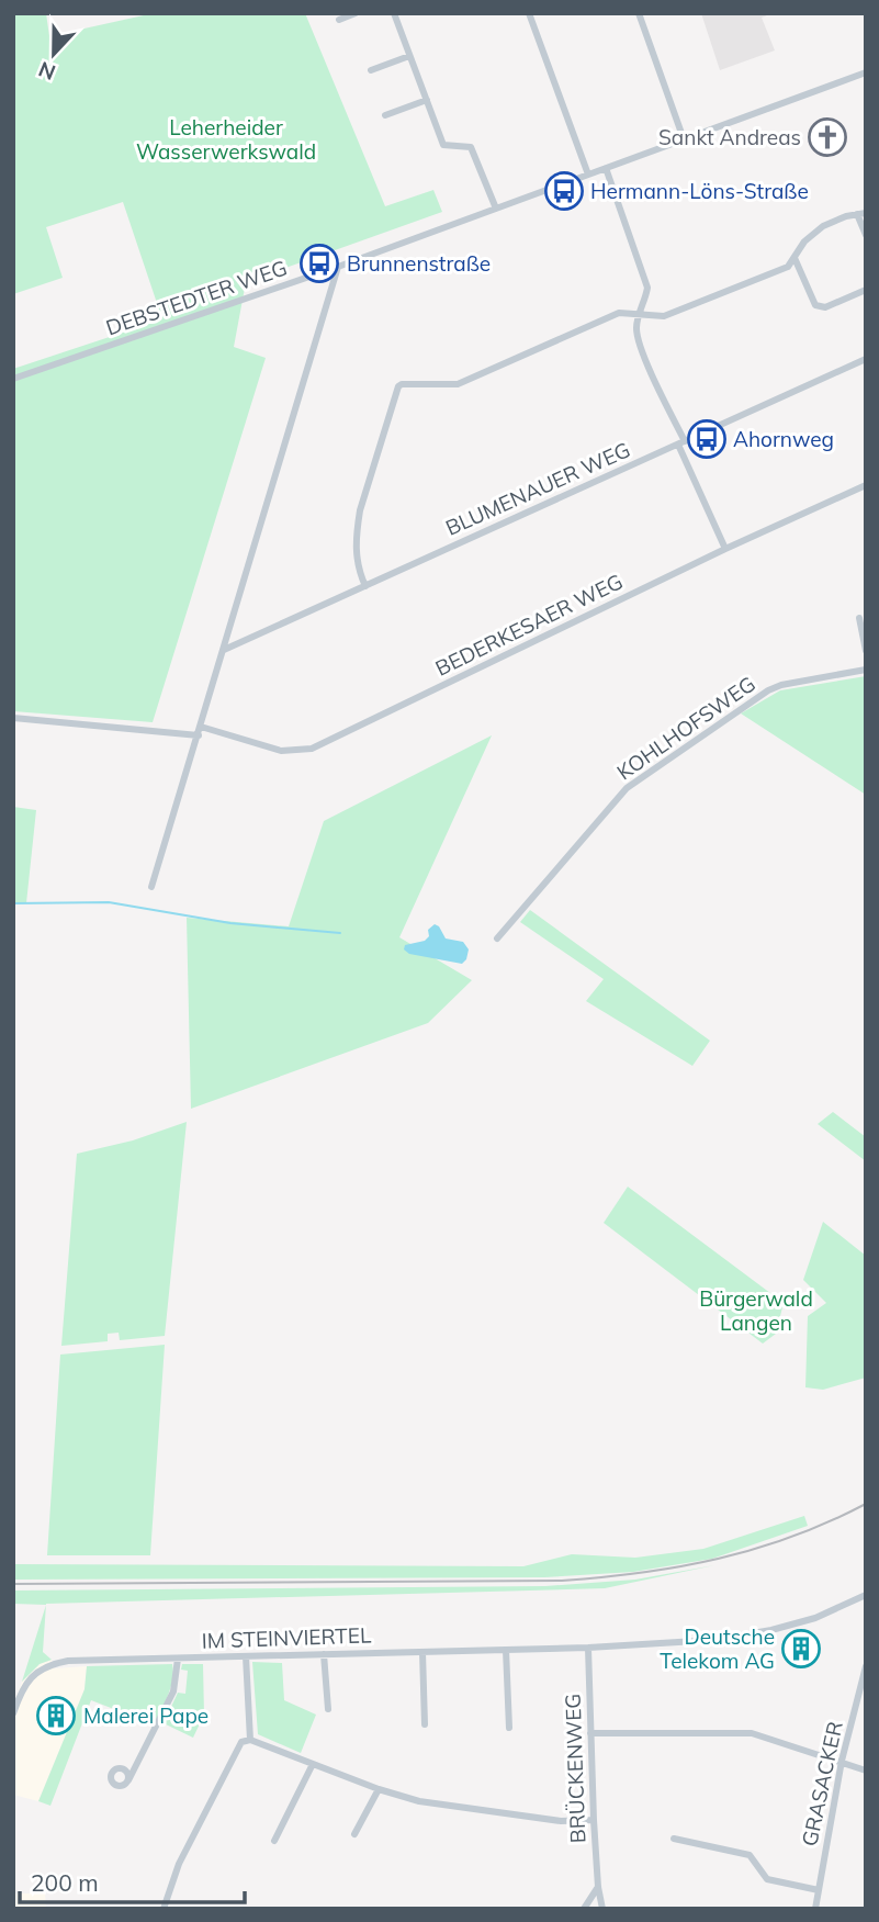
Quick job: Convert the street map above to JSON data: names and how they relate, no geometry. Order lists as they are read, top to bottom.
{
  "streets": {
    "street": [
      "DEBSTEDTER WEG",
      "BLUMENAUER WEG",
      "BEDERKESAER WEG",
      "KOHLHOFSWEG",
      "IM STEINVIERTEL",
      "BRÜCKENWEG",
      "GRASACKER"
    ]
  },
  "crossings": [
    ["IM STEINVIERTEL", "BRÜCKENWEG"]
  ],
  "parks": ["Leherheider Wasserwerkswald", "Bürgerwald Langen"],
  "places": {
    "church": ["Sankt Andreas"],
    "bus stop": ["Hermann-Löns-Straße", "Brunnenstraße", "Ahornweg"],
    "building": ["Deutsche Telekom AG", "Malerei Pape"]
  },
  "scale_bar": "200 m",
  "north": "bottom"
}
